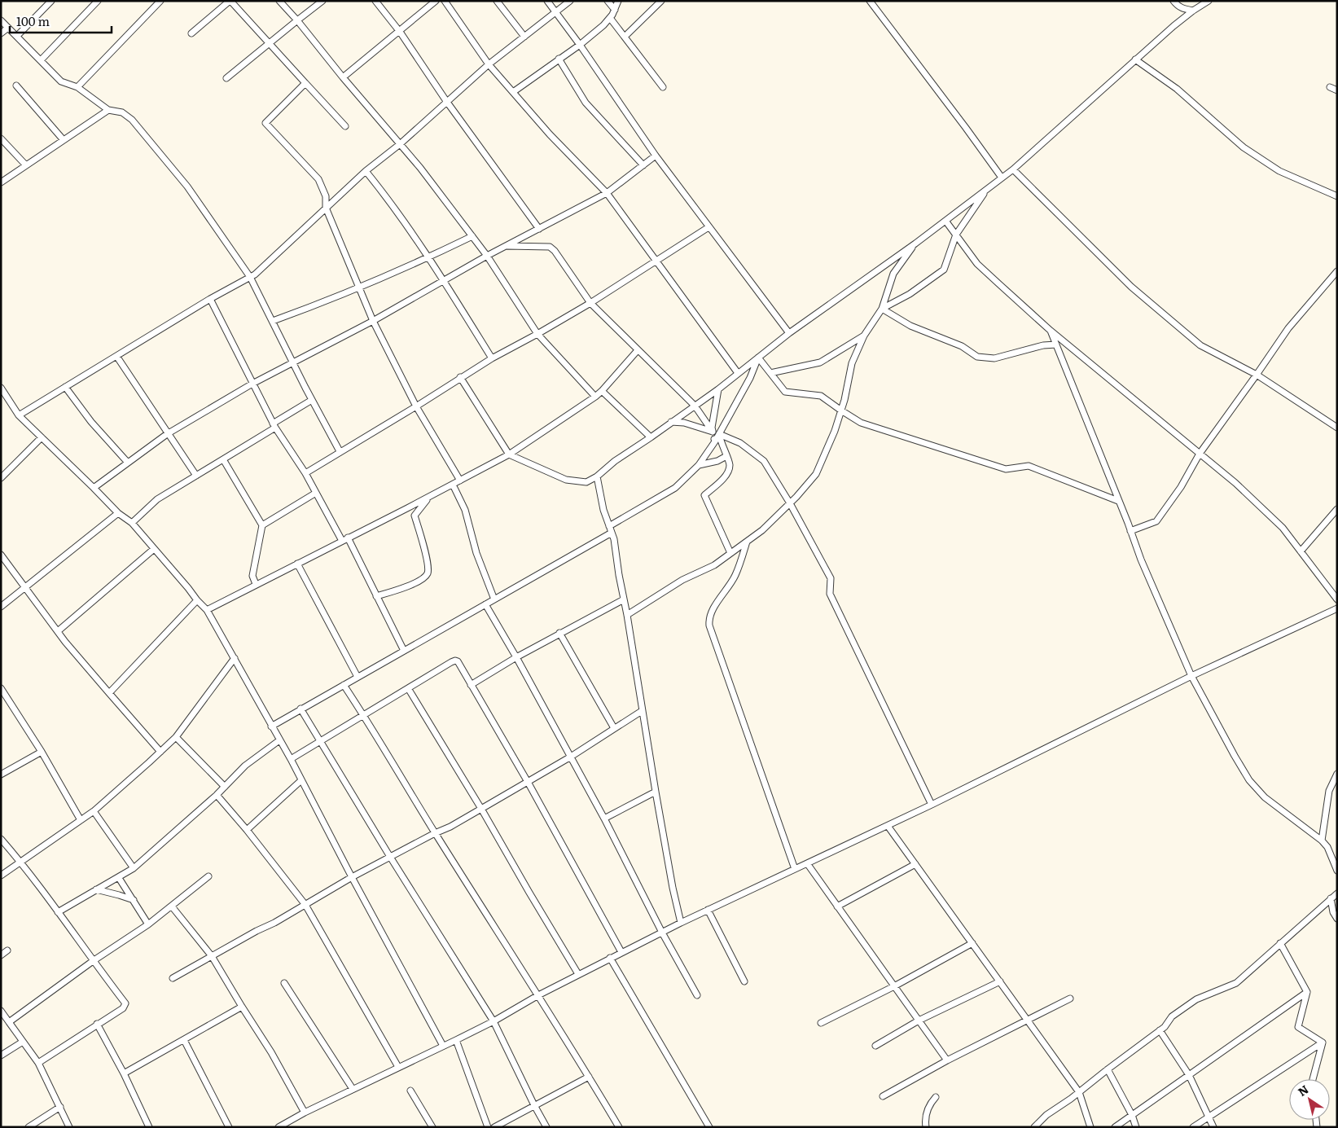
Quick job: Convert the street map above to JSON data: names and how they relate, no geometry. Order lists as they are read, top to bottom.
{
  "scale_bar": "100 m",
  "north": "top left"
}
